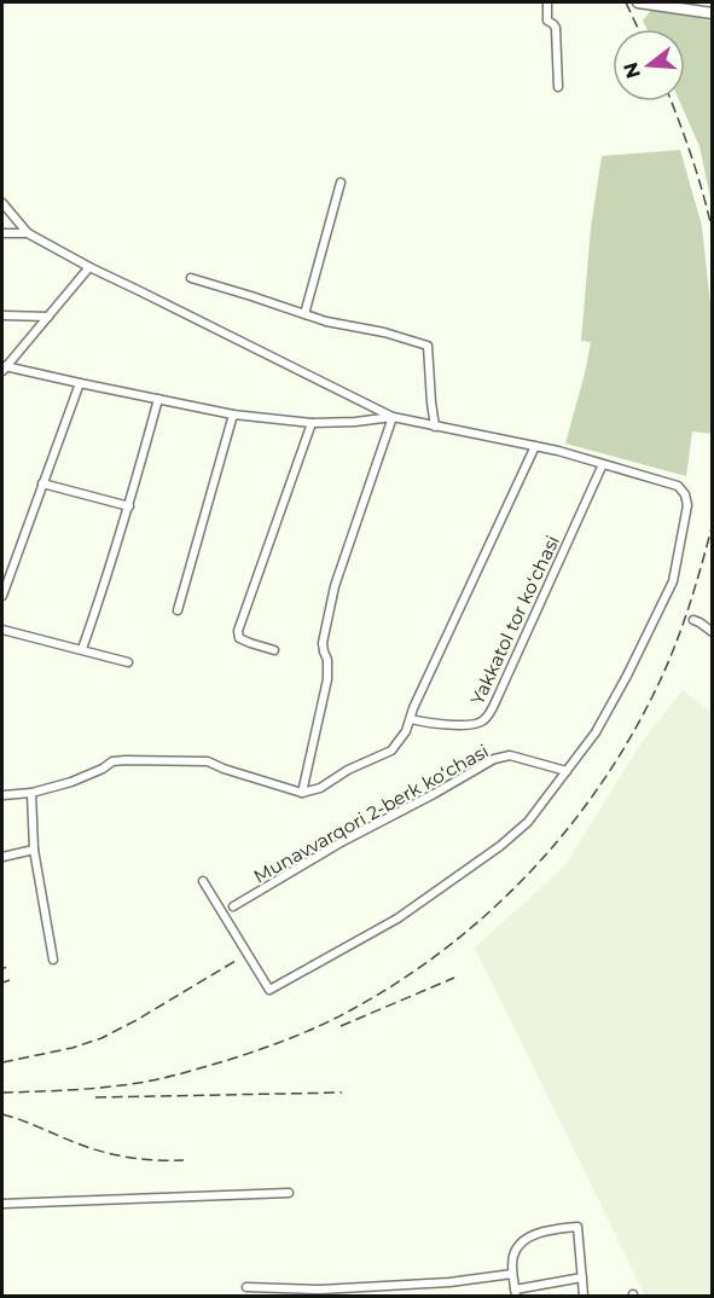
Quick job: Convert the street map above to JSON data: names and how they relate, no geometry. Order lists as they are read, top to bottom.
{
  "streets": {
    "street": ["Yakkatol tor koʻchasi", "Munavvarqori 2-berk koʻchasi"]
  },
  "north": "left"
}
